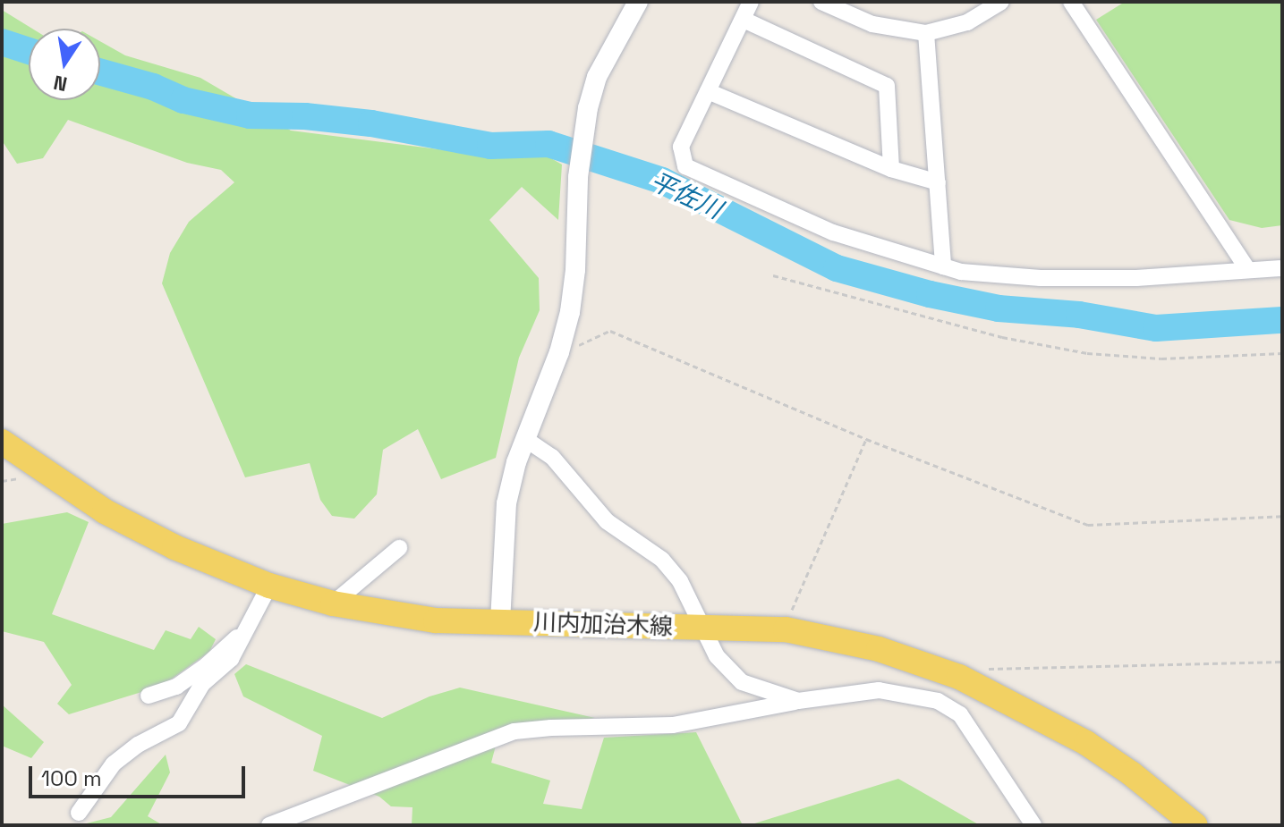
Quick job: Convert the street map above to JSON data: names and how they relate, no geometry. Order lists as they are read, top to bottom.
{
  "streets": {
    "main road": ["川内加治木線"]
  },
  "water": ["平佐川"],
  "scale_bar": "100 m",
  "north": "bottom"
}
